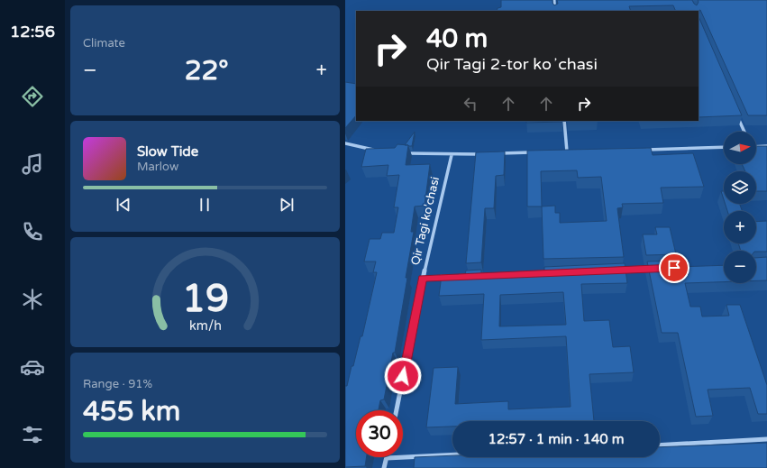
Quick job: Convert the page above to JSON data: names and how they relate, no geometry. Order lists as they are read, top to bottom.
{
  "streets": {
    "street": ["Qir Tagi ko'chasi"]
  },
  "north": "right",
  "page": {
    "tabs": "12:56",
    "tile": [
      "Climate",
      ["Range · 91%", "455 km"]
    ],
    "turn": ["40 m", "Qir Tagi 2-tor koʼchasi"],
    "heat": ["−", "22°", "+"],
    "map_buttons": ["+", "−"],
    "song": ["Slow Tide", "Marlow"],
    "limit": "30",
    "trip": "12:57 · 1 min · 140 m",
    "gauge": ["19", "km/h"]
  }
}
